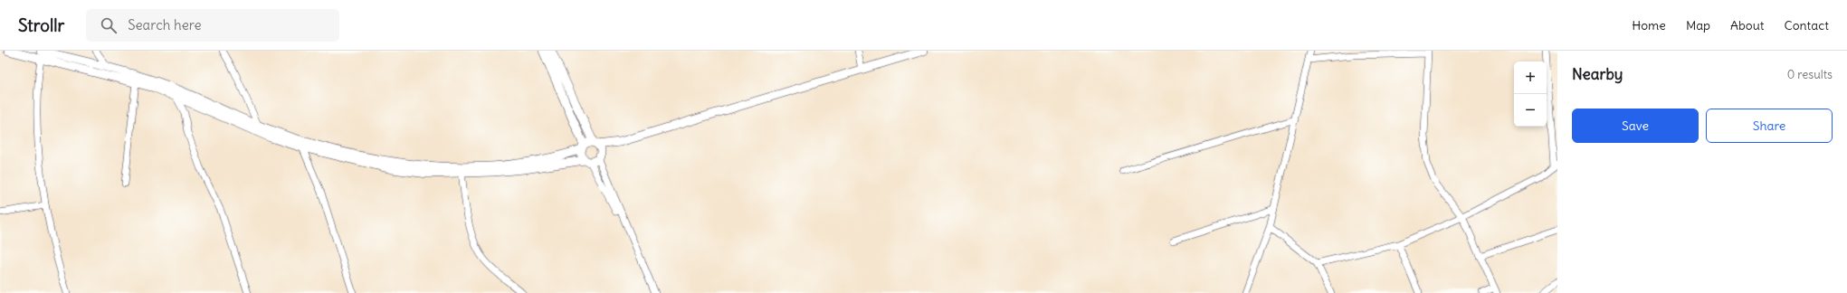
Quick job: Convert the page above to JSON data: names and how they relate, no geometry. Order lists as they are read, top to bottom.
{
  "page": {
    "header": "Strollr",
    "search": "Search here",
    "nav": [
      "Home",
      "Map",
      "About",
      "Contact"
    ],
    "heading": ["Nearby", "0 results"],
    "map_buttons": ["+", "−"],
    "buttons": ["Save", "Share"]
  }
}
